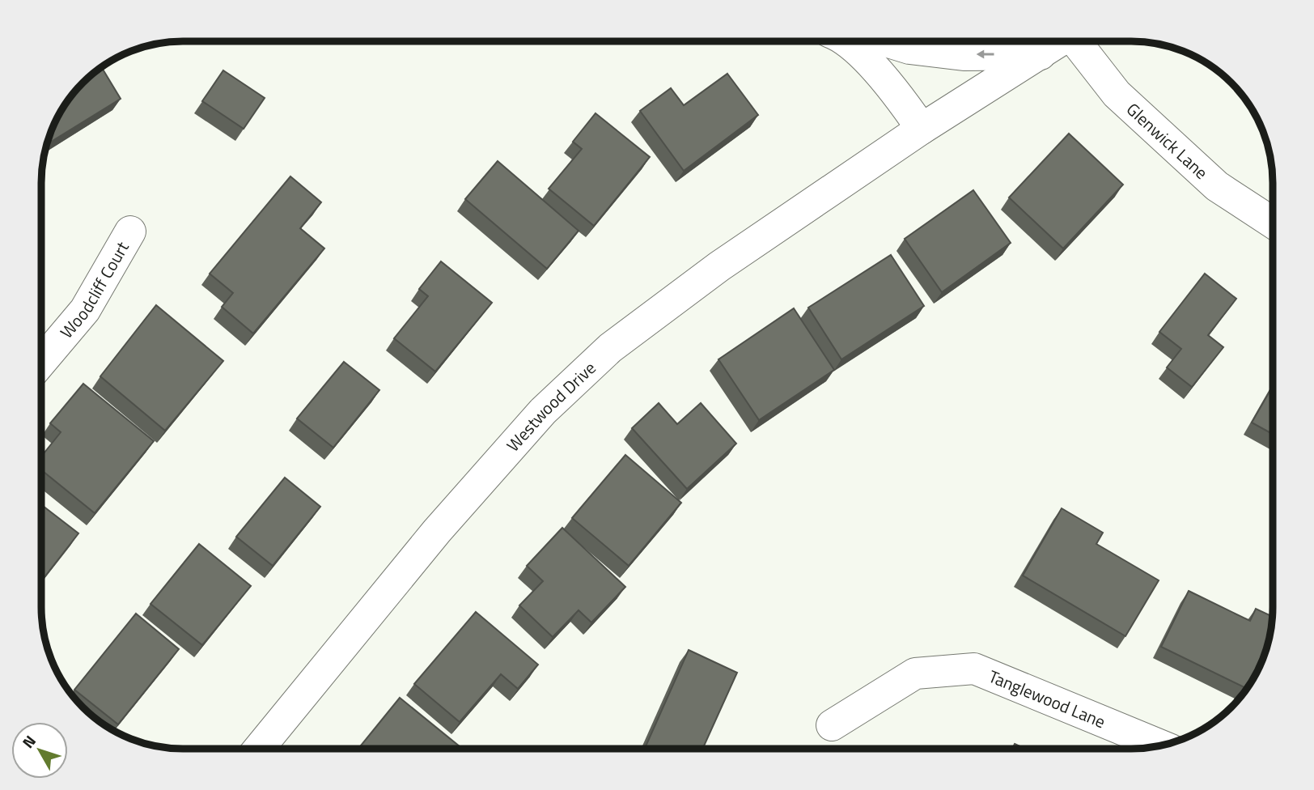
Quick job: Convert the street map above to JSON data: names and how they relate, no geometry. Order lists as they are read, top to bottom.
{
  "streets": {
    "street": [
      "Glenwick Lane",
      "Woodcliff Court",
      "Westwood Drive",
      "Tanglewood Lane"
    ]
  },
  "north": "top left"
}
